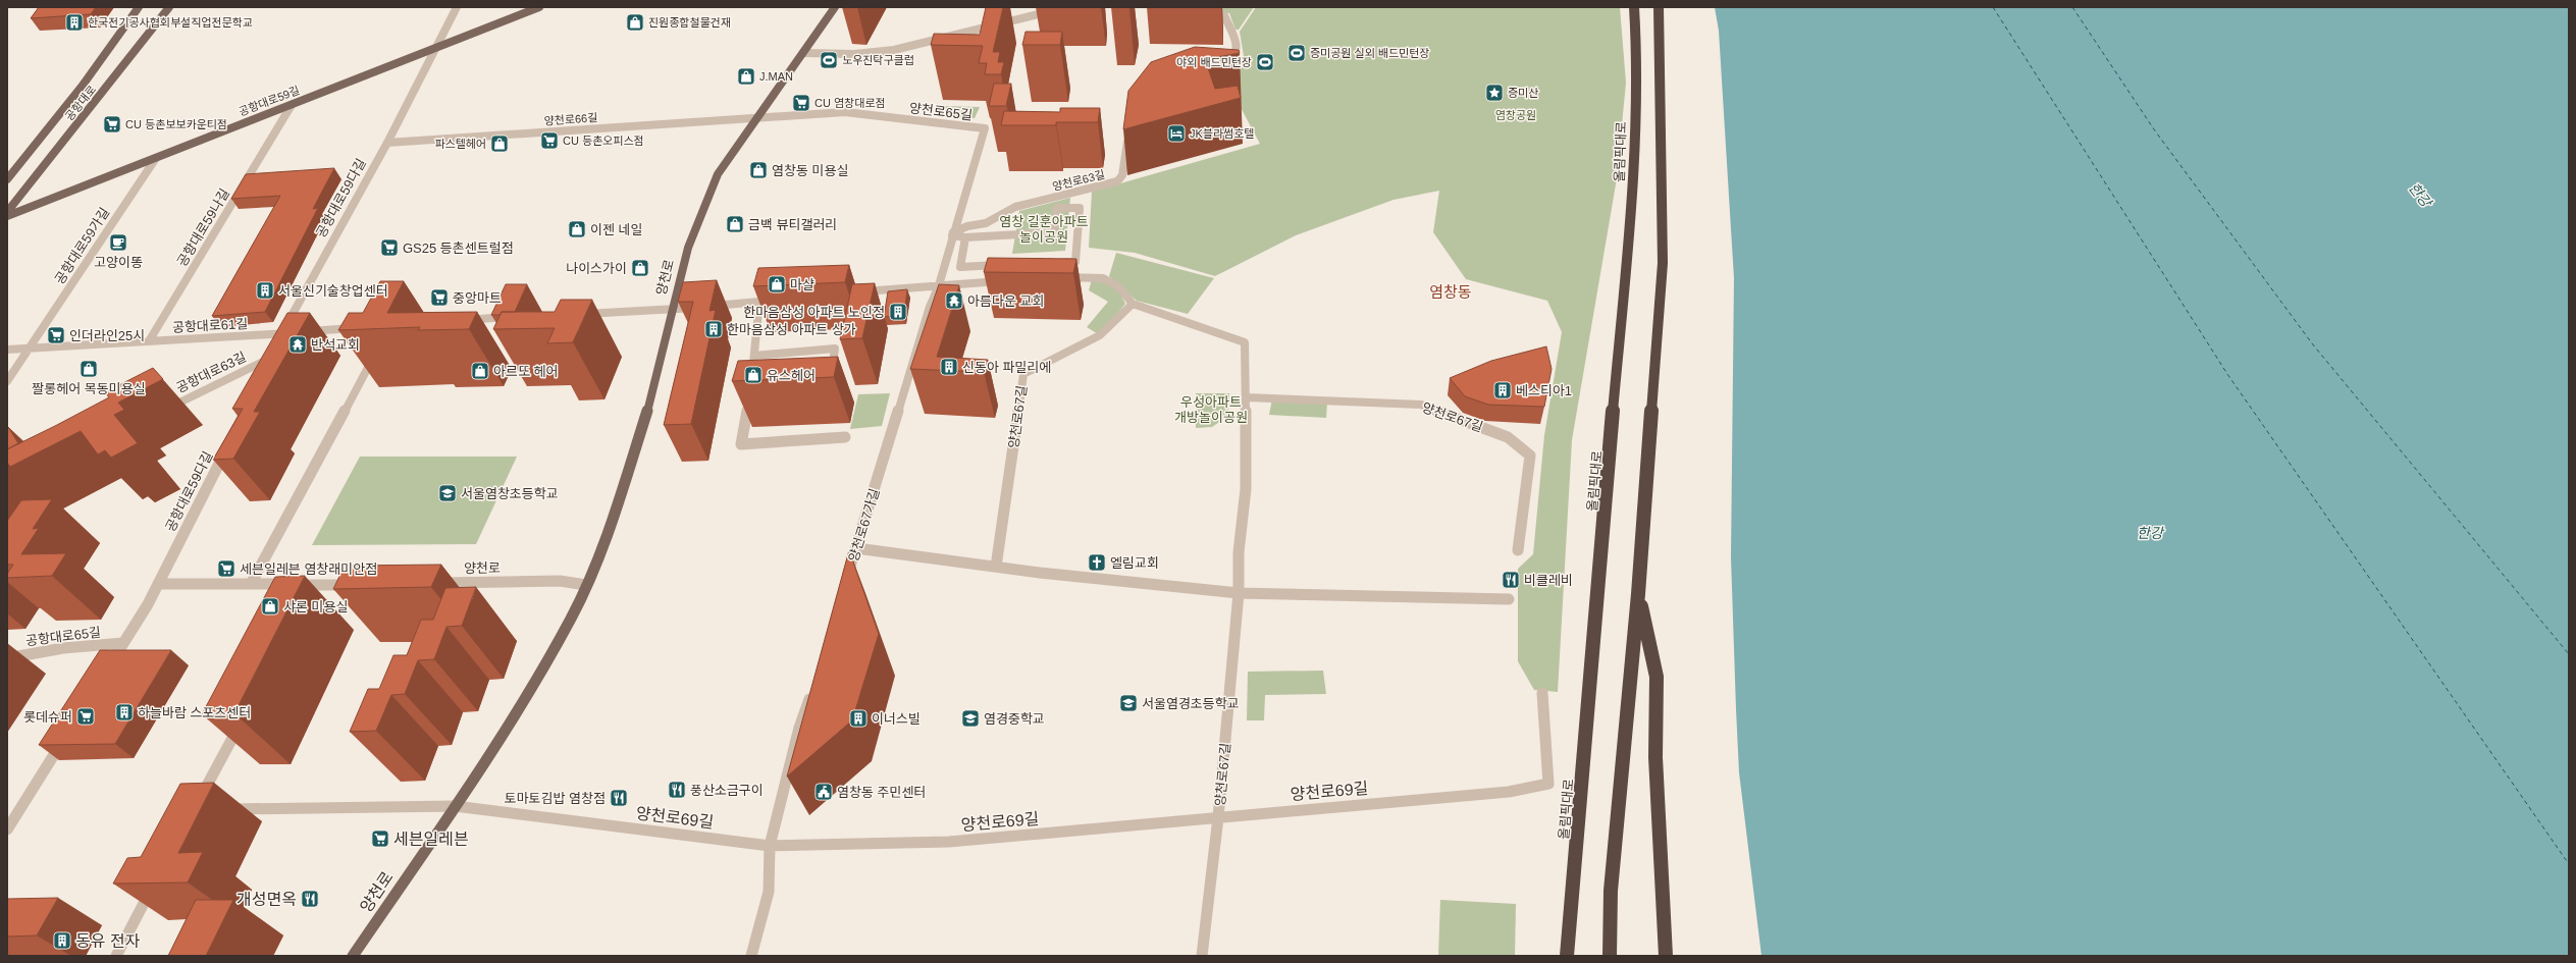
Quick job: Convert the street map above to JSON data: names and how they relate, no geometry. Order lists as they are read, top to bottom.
{
  "streets": {
    "highway": ["올림픽대로"],
    "main road": ["공항대로59길", "공항대로", "양천로"],
    "street": [
      "양천로65길",
      "양천로66길",
      "양천로63길",
      "공항대로59다길",
      "공항대로59나길",
      "공항대로59가길",
      "공항대로61길",
      "공항대로63길",
      "양천로67길",
      "양천로67가길",
      "공항대로65길",
      "양천로69길"
    ]
  },
  "crossings": [
    ["공항대로59길", "공항대로59다길"],
    ["공항대로59길", "공항대로59나길"],
    ["공항대로59길", "공항대로59가길"],
    ["양천로65길", "양천로66길"],
    ["양천로65길", "양천로63길"],
    ["양천로65길", "양천로"],
    ["양천로65길", "양천로67가길"],
    ["양천로66길", "공항대로59다길"],
    ["양천로66길", "양천로"],
    ["공항대로59다길", "공항대로61길"],
    ["공항대로59다길", "공항대로63길"],
    ["공항대로59다길", "공항대로65길"],
    ["공항대로59나길", "공항대로61길"],
    ["공항대로59가길", "공항대로61길"],
    ["양천로", "양천로69길"],
    ["양천로67길", "양천로69길"]
  ],
  "districts": ["염창동"],
  "water": ["한강"],
  "parks": ["염창공원", "염창 길훈아파트 놀이공원", "우성아파트 개방놀이공원"],
  "places": {
    "building": [
      "한국전기공사협회부설직업전문학교",
      "서울신기술창업센터",
      "한마음삼성 아파트 노인정",
      "한마음삼성 아파트 상가",
      "신동아 파밀리에",
      "베스티아1",
      "하늘바람 스포츠센터",
      "이너스빌",
      "동유 전자"
    ],
    "shop": [
      "진원종합철물건재",
      "J.MAN",
      "파스텔헤어",
      "염창동 미용실",
      "금백 뷰티갤러리",
      "이젠 네일",
      "나이스가이",
      "마샬",
      "짤롱헤어 목동미용실",
      "아르또 헤어",
      "유스헤어",
      "샤론 미용실"
    ],
    "sports": ["증미공원 실외 배드민턴장", "노우진탁구클럽", "야외 배드민턴장"],
    "place": ["증미산"],
    "supermarket": [
      "CU 염창대로점",
      "CU 등촌보보카운티점",
      "CU 등촌오피스점",
      "GS25 등촌센트럴점",
      "중앙마트",
      "인더라인25시",
      "세븐일레븐 염창래미안점",
      "롯데슈퍼",
      "세븐일레븐"
    ],
    "hotel": ["JK블라썸호텔"],
    "cafe": ["고양이똥"],
    "temple": ["아름다운 교회", "반석교회"],
    "school or university": ["서울염창초등학교", "서울염경초등학교", "염경중학교"],
    "church": ["엘림교회"],
    "restaurant": [
      "비클레비",
      "풍산소금구이",
      "토마토김밥 염창점",
      "개성면옥"
    ],
    "public building": ["염창동 주민센터"]
  }
}
